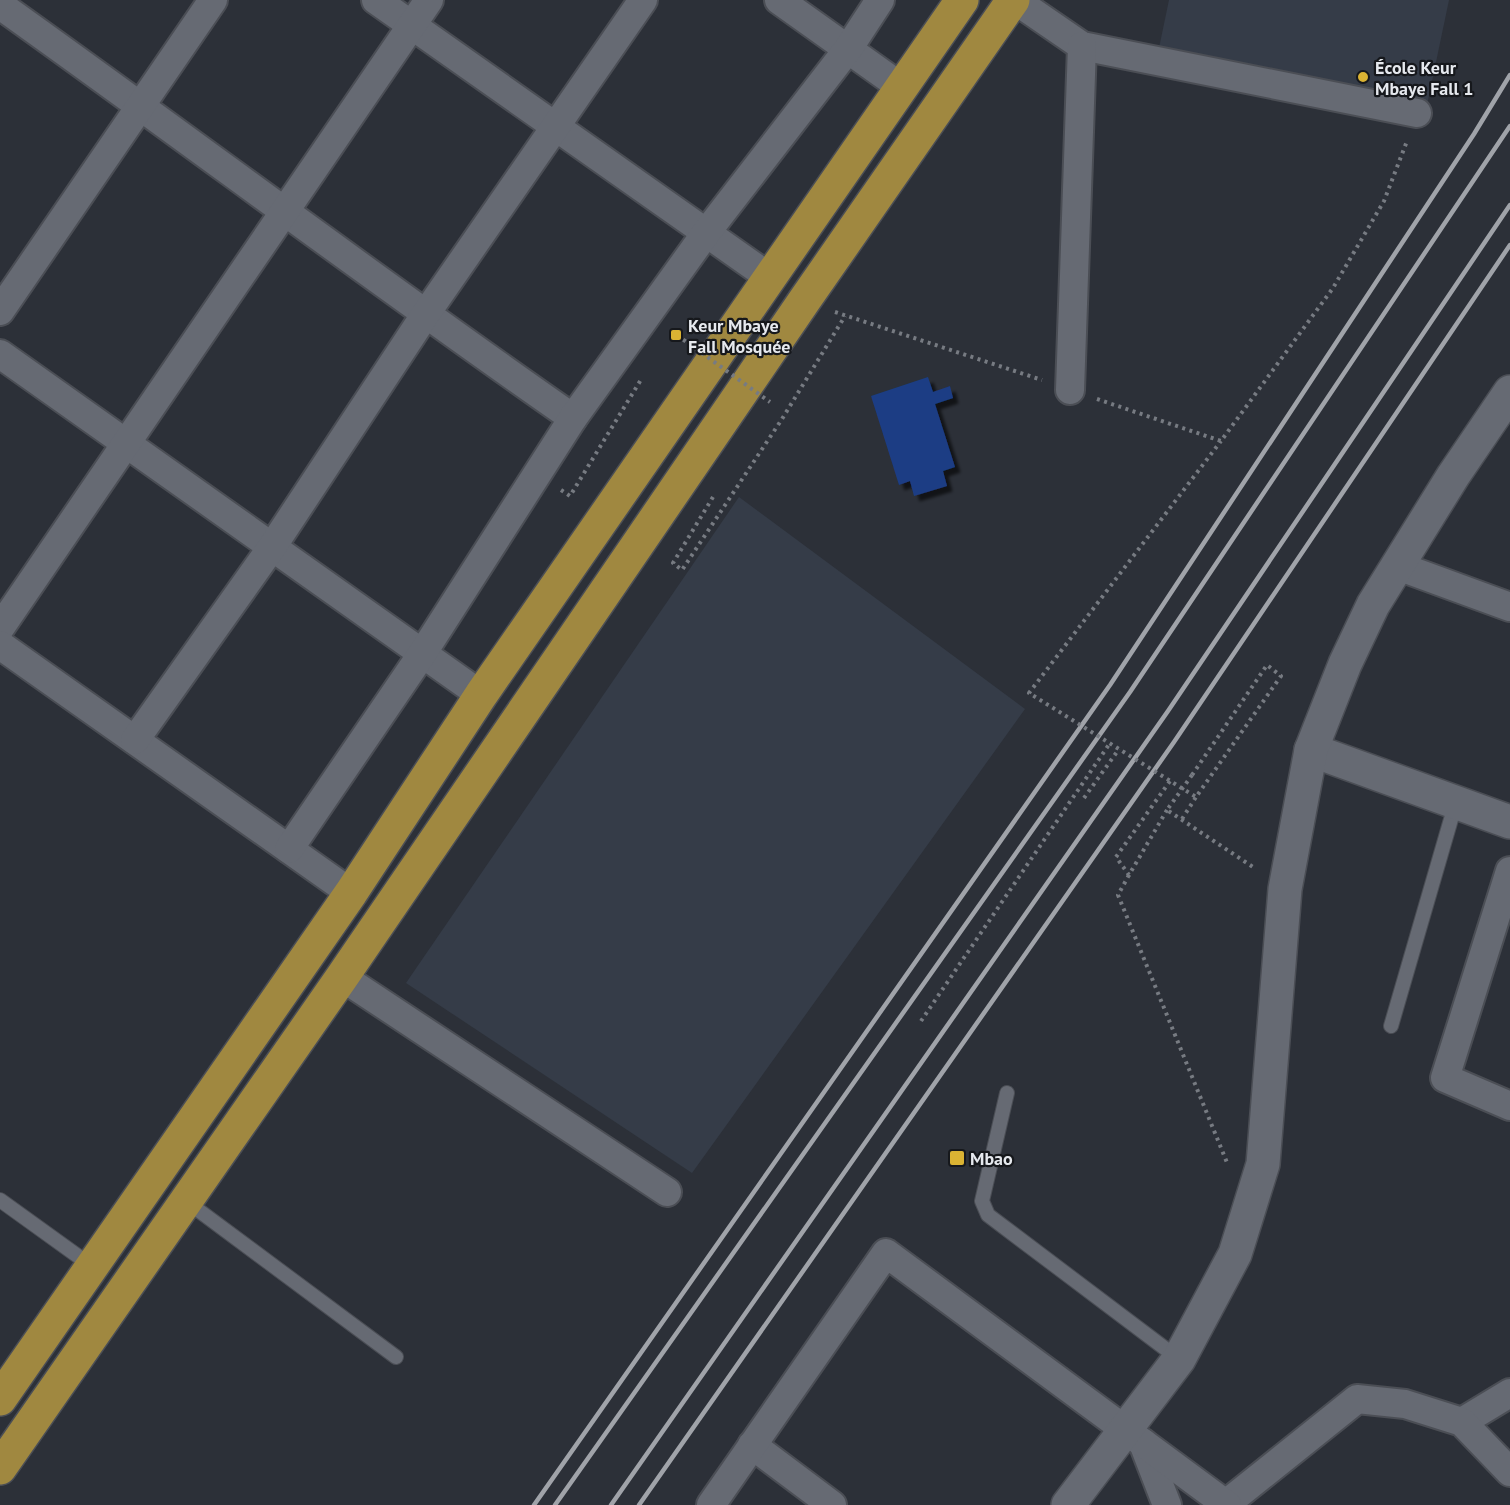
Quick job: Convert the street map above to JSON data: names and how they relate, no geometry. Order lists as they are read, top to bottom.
{
  "places": {
    "other": ["École Keur Mbaye Fall 1"],
    "transit": ["Keur Mbaye Fall Mosquée", "Mbao"]
  }
}
